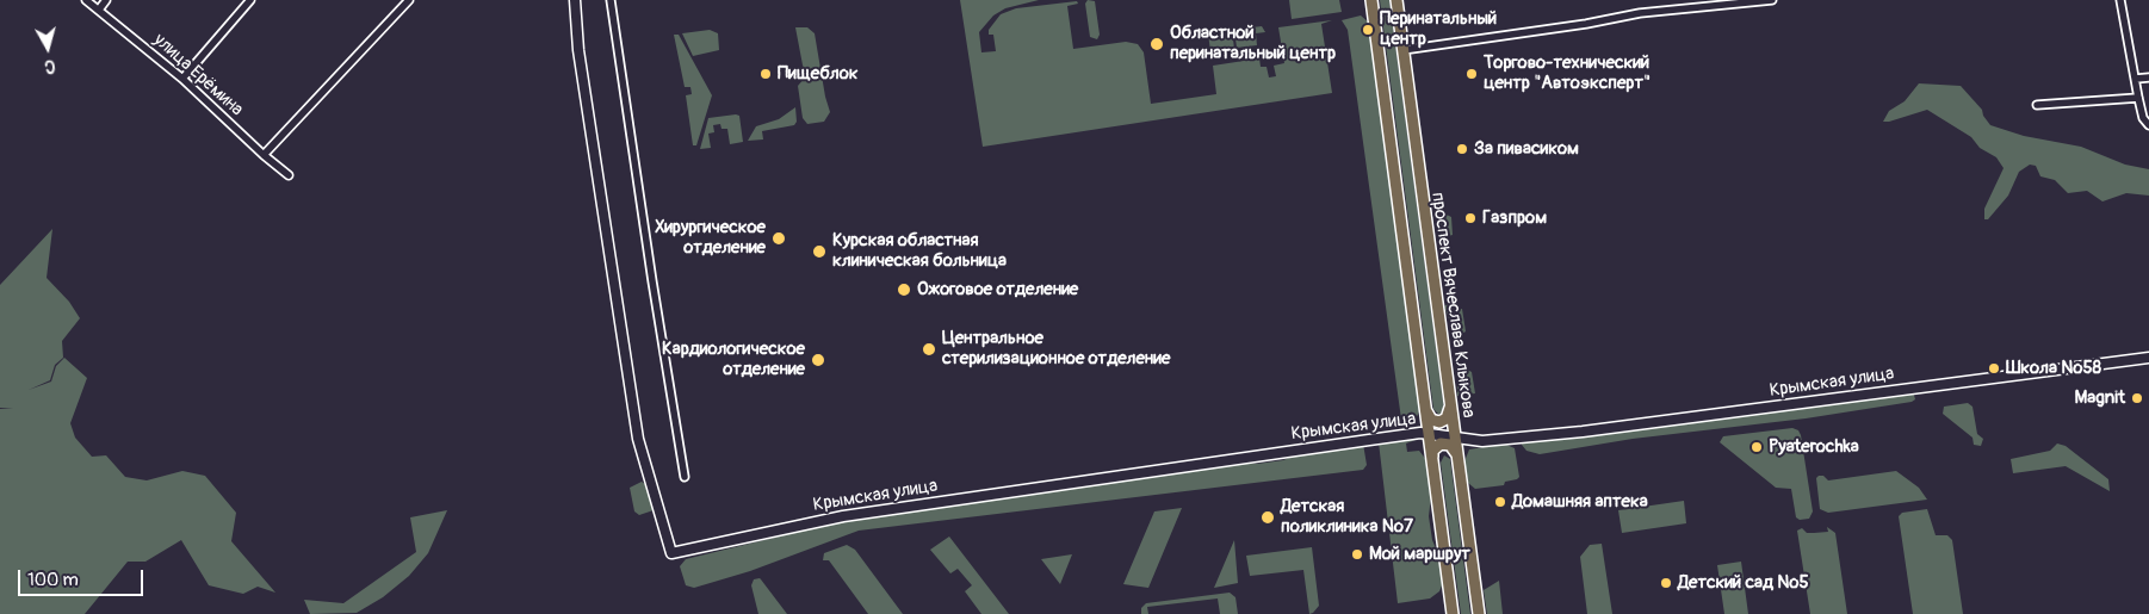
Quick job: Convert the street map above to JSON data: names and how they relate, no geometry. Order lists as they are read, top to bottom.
{
  "streets": {
    "main road": ["проспект Вячеслава Клыкова"],
    "street": ["улица Ерёмина", "Крымская улица"]
  },
  "crossings": [
    ["проспект Вячеслава Клыкова", "Крымская улица"]
  ],
  "places": [
    "Перинатальный центр",
    "Областной перинатальный центр",
    "Пищеблок",
    "Торгово-технический центр \"Автоэксперт\"",
    "За пивасиком",
    "Газпром",
    "Хирургическое отделение",
    "Курская областная клиническая больница",
    "Ожоговое отделение",
    "Центральное стерилизационное отделение",
    "Кардиологическое отделение",
    "Школа №58",
    "Magnit",
    "Pyaterochka",
    "Домашняя аптека",
    "Детская поликлиника №7",
    "Мой маршрут",
    "Детский сад №5"
  ],
  "scale_bar": "100 m",
  "north": "bottom"
}
